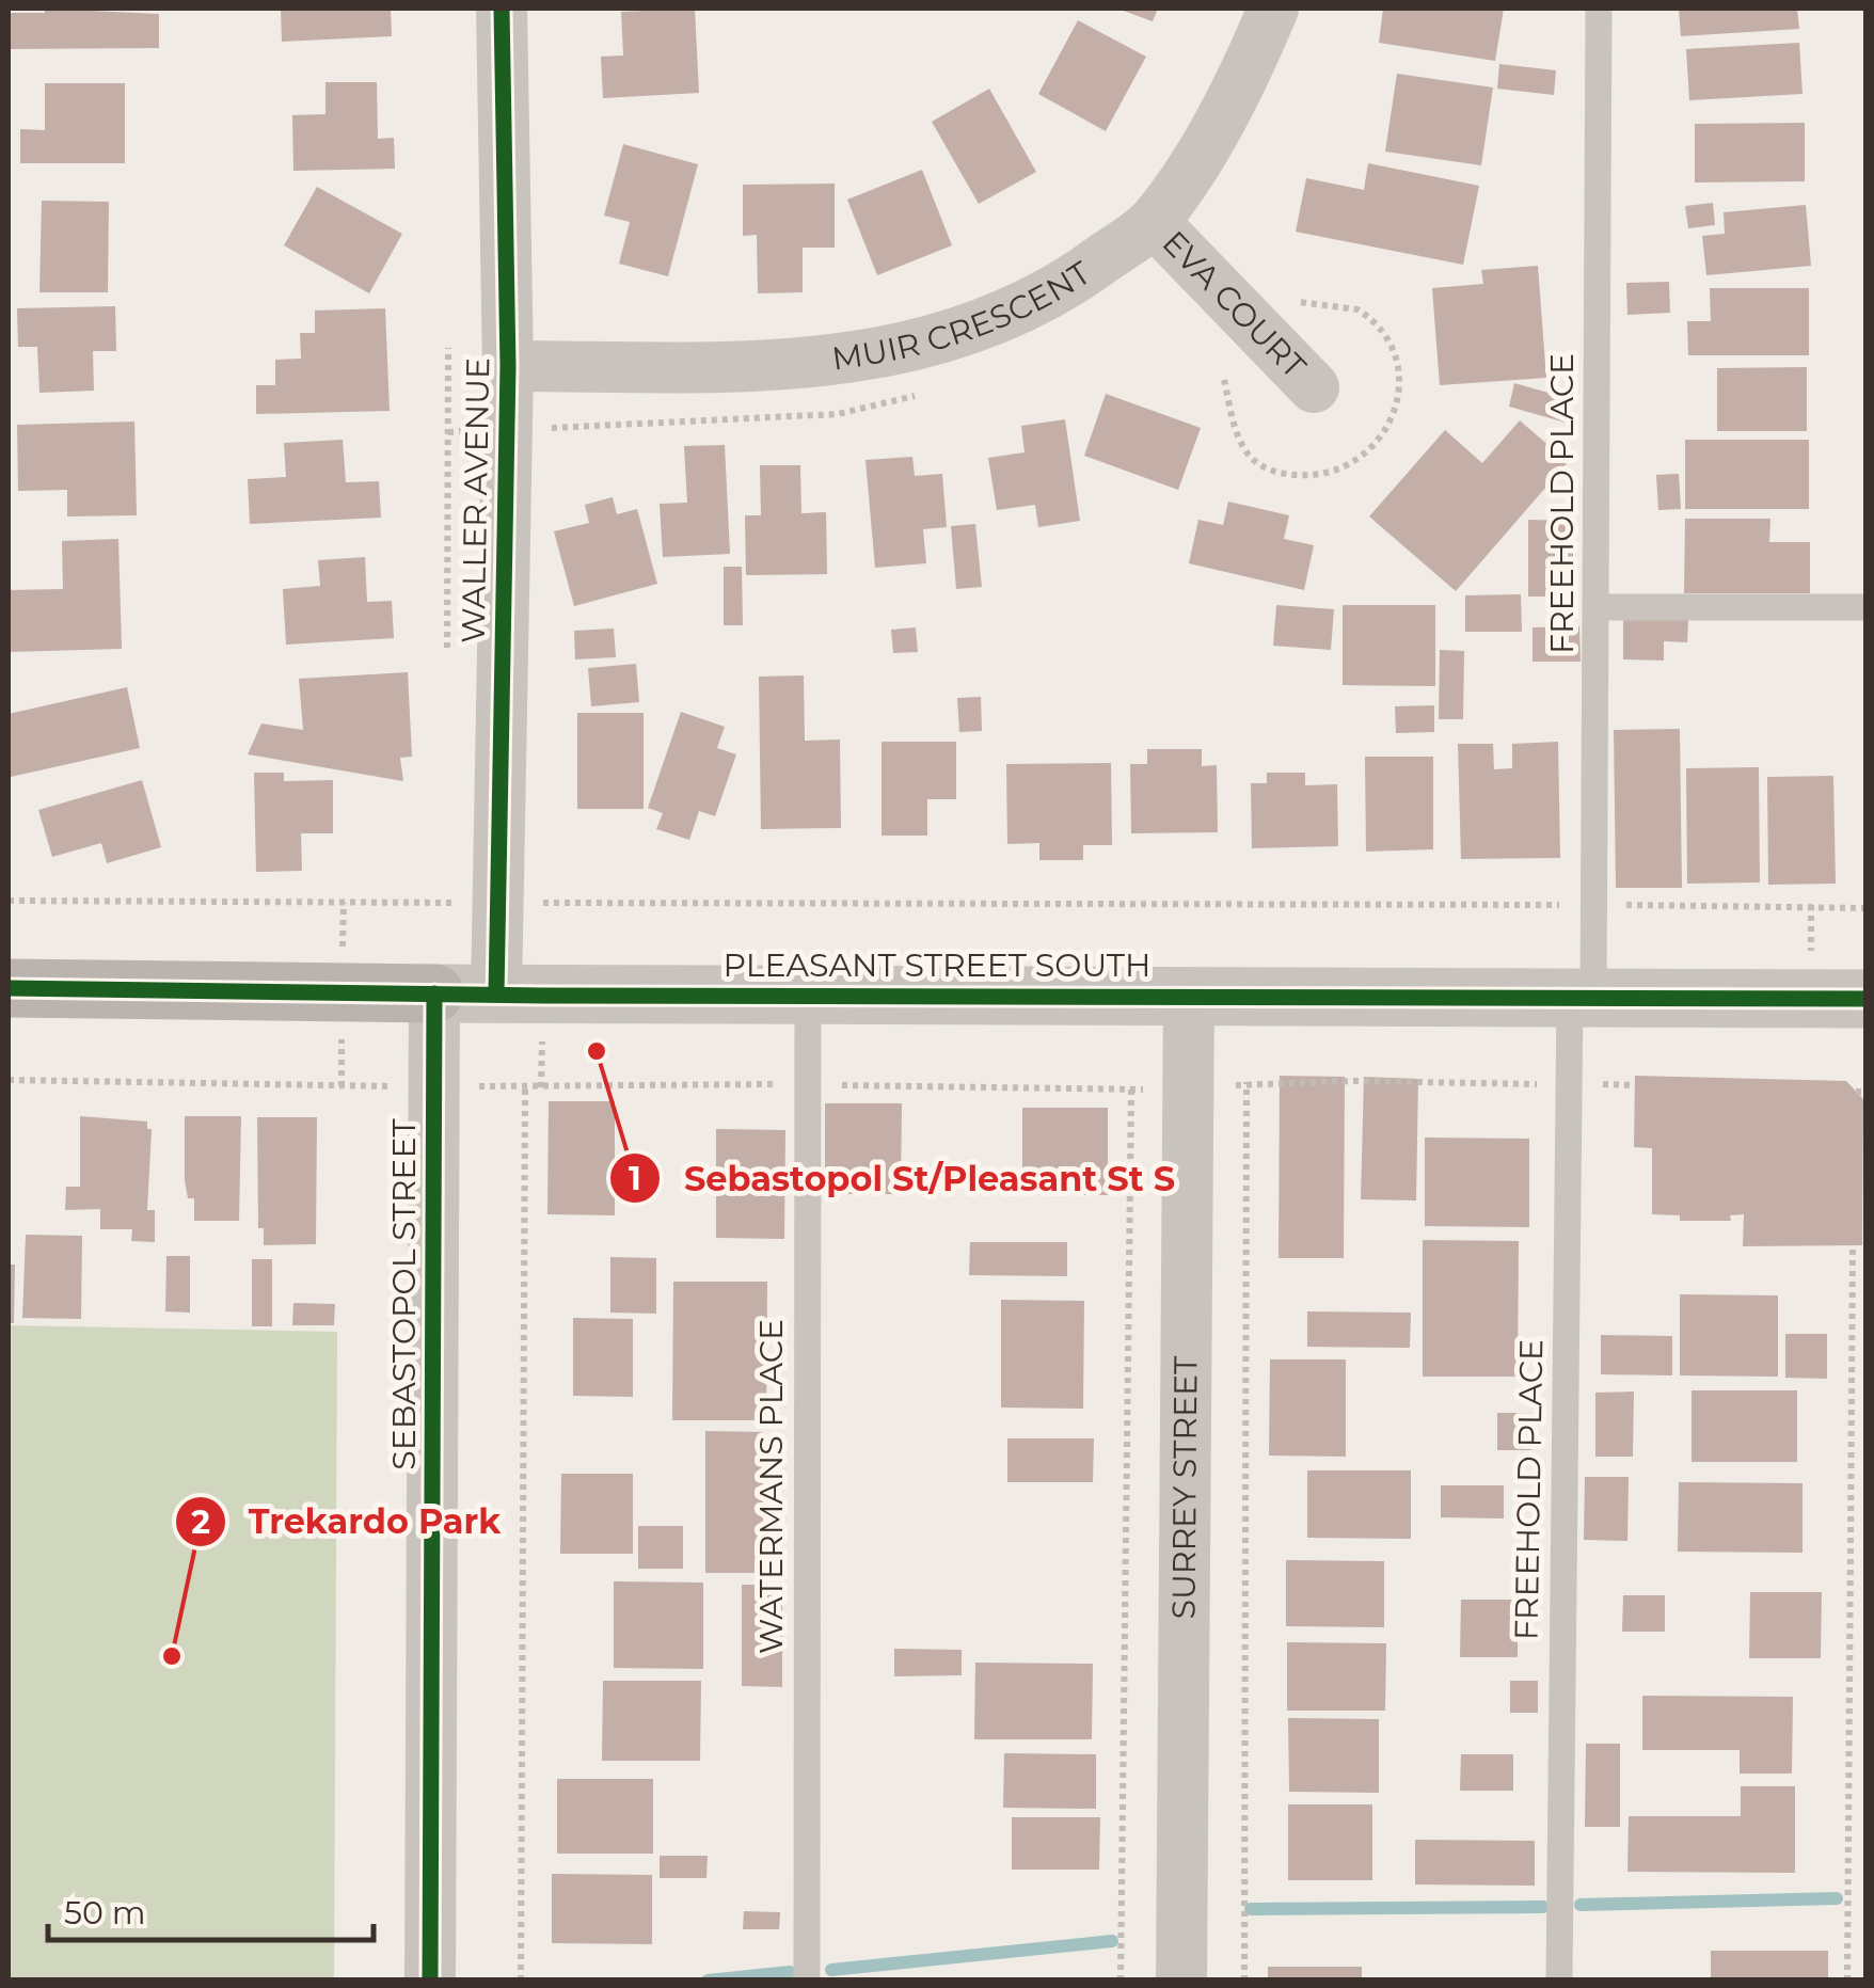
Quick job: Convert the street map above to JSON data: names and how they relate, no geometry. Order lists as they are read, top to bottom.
{
  "streets": {
    "main road": ["PLEASANT STREET SOUTH"],
    "street": [
      "EVA COURT",
      "MUIR CRESCENT",
      "WALLER AVENUE",
      "SEBASTOPOL STREET",
      "SURREY STREET"
    ],
    "lane": ["FREEHOLD PLACE", "WATERMANS PLACE"]
  },
  "crossings": [
    ["EVA COURT", "MUIR CRESCENT"],
    ["MUIR CRESCENT", "WALLER AVENUE"],
    ["WALLER AVENUE", "PLEASANT STREET SOUTH"],
    ["FREEHOLD PLACE", "PLEASANT STREET SOUTH"],
    ["PLEASANT STREET SOUTH", "SEBASTOPOL STREET"],
    ["PLEASANT STREET SOUTH", "WATERMANS PLACE"],
    ["PLEASANT STREET SOUTH", "SURREY STREET"]
  ],
  "places": ["Sebastopol St/Pleasant St S", "Trekardo Park"],
  "scale_bar": "50 m"
}
